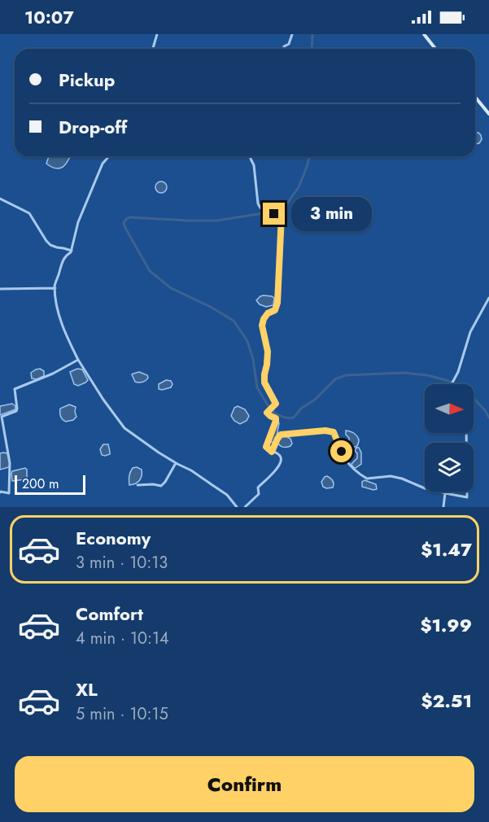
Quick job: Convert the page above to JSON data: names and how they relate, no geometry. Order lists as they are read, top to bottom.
{
  "scale_bar": "200 m",
  "north": "right",
  "page": {
    "status": "10:07",
    "banner": ["Pickup", "Drop-off"],
    "bubble": "3 min",
    "scale": "200 m",
    "list": [
      {
        "name": "Economy",
        "note": "3 min · 10:13",
        "value": "$1.47"
      },
      {
        "name": "Comfort",
        "note": "4 min · 10:14",
        "value": "$1.99"
      },
      {
        "name": "XL",
        "note": "5 min · 10:15",
        "value": "$2.51"
      }
    ],
    "buttons": "Confirm"
  }
}
